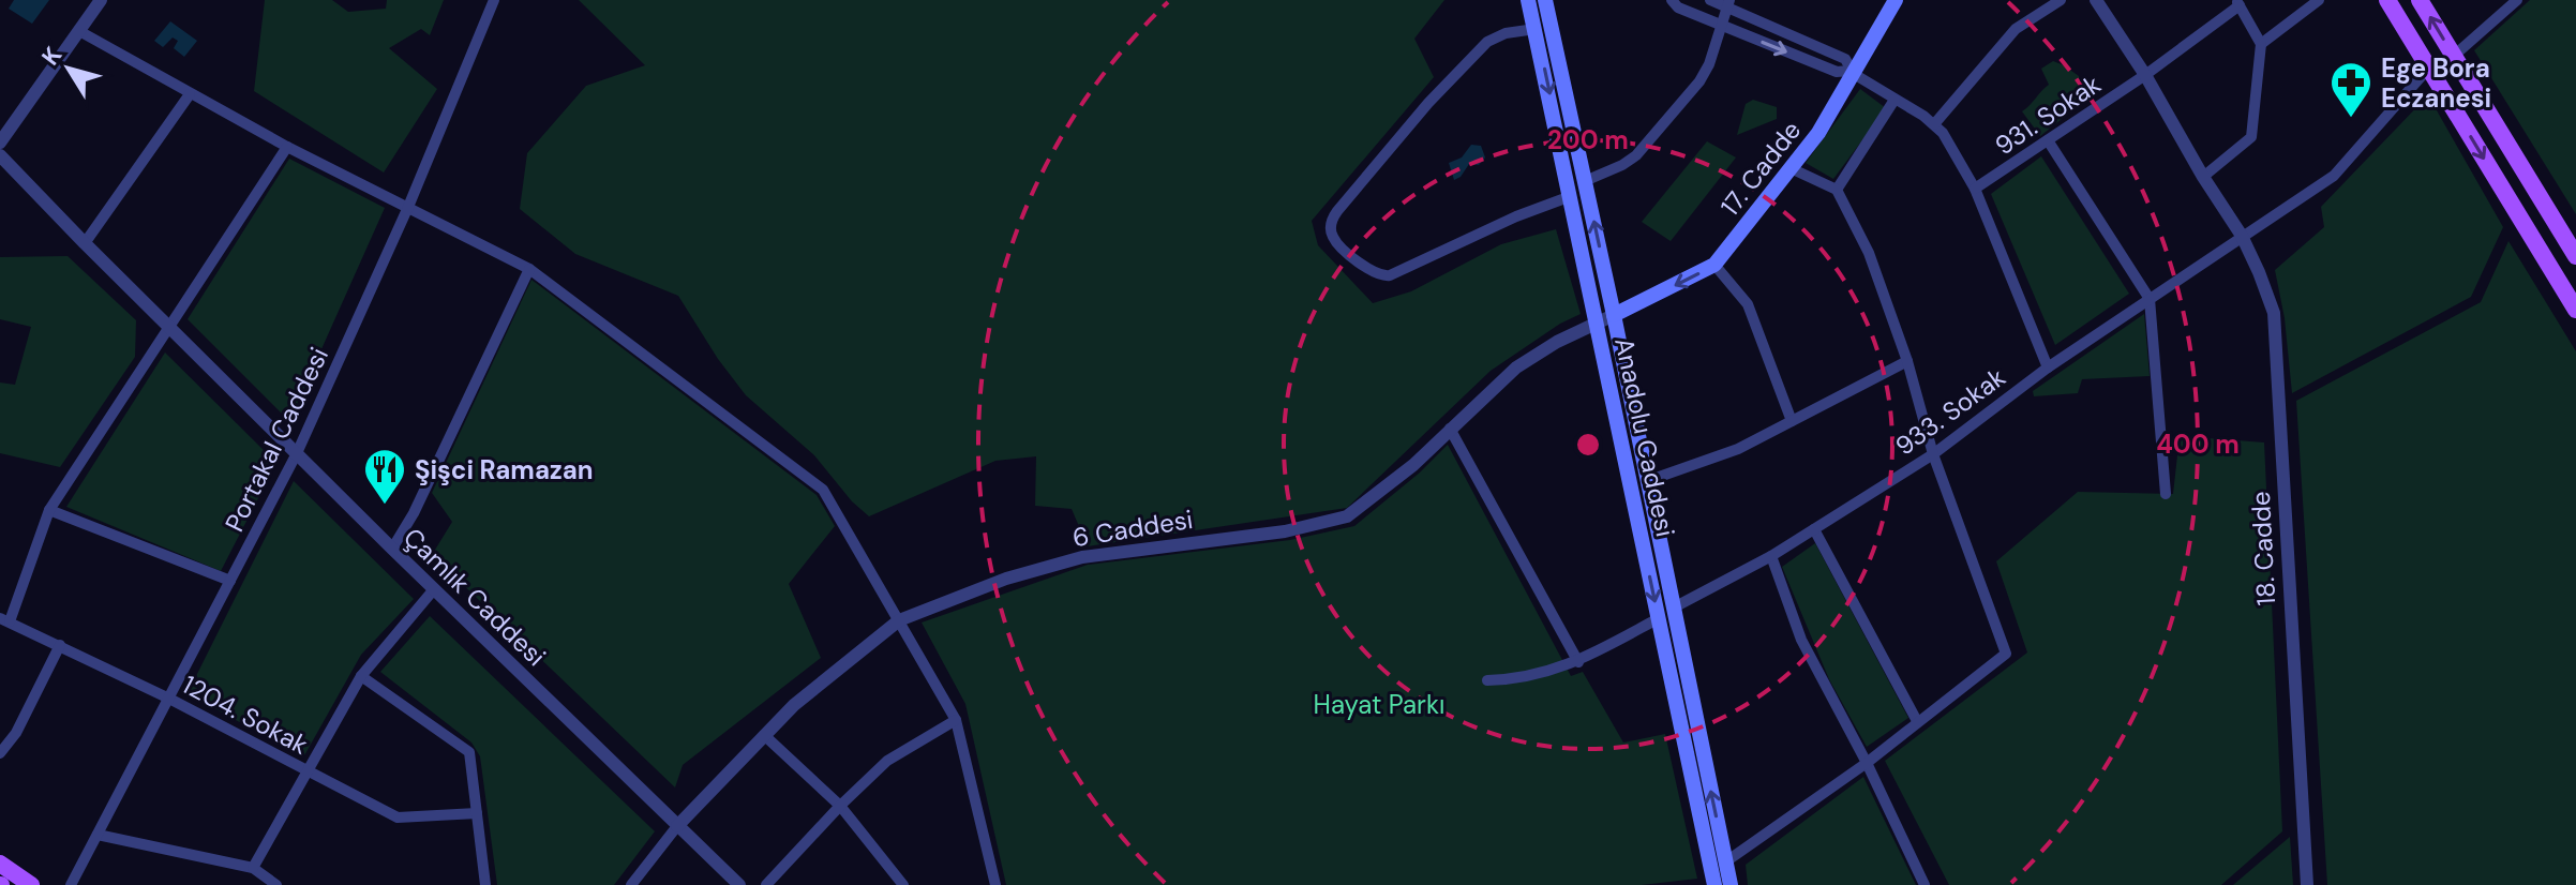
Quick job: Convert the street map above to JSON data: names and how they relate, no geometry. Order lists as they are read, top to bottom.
{
  "streets": {
    "main road": ["17. Cadde", "Anadolu Caddesi"],
    "street": [
      "931. Sokak",
      "933. Sokak",
      "Portakal Caddesi",
      "6 Caddesi",
      "18. Cadde",
      "Çamlık Caddesi",
      "1204. Sokak"
    ]
  },
  "crossings": [
    ["931. Sokak", "18. Cadde"],
    ["17. Cadde", "Anadolu Caddesi"],
    ["17. Cadde", "6 Caddesi"],
    ["933. Sokak", "Anadolu Caddesi"],
    ["933. Sokak", "18. Cadde"],
    ["Anadolu Caddesi", "6 Caddesi"],
    ["Portakal Caddesi", "Çamlık Caddesi"],
    ["Portakal Caddesi", "1204. Sokak"],
    ["6 Caddesi", "Çamlık Caddesi"]
  ],
  "parks": ["Hayat Parkı"],
  "places": {
    "pharmacy": ["Ege Bora Eczanesi"],
    "restaurant": ["Şişci Ramazan"]
  },
  "north": "top left",
  "rings": ["200 m", "400 m"]
}
